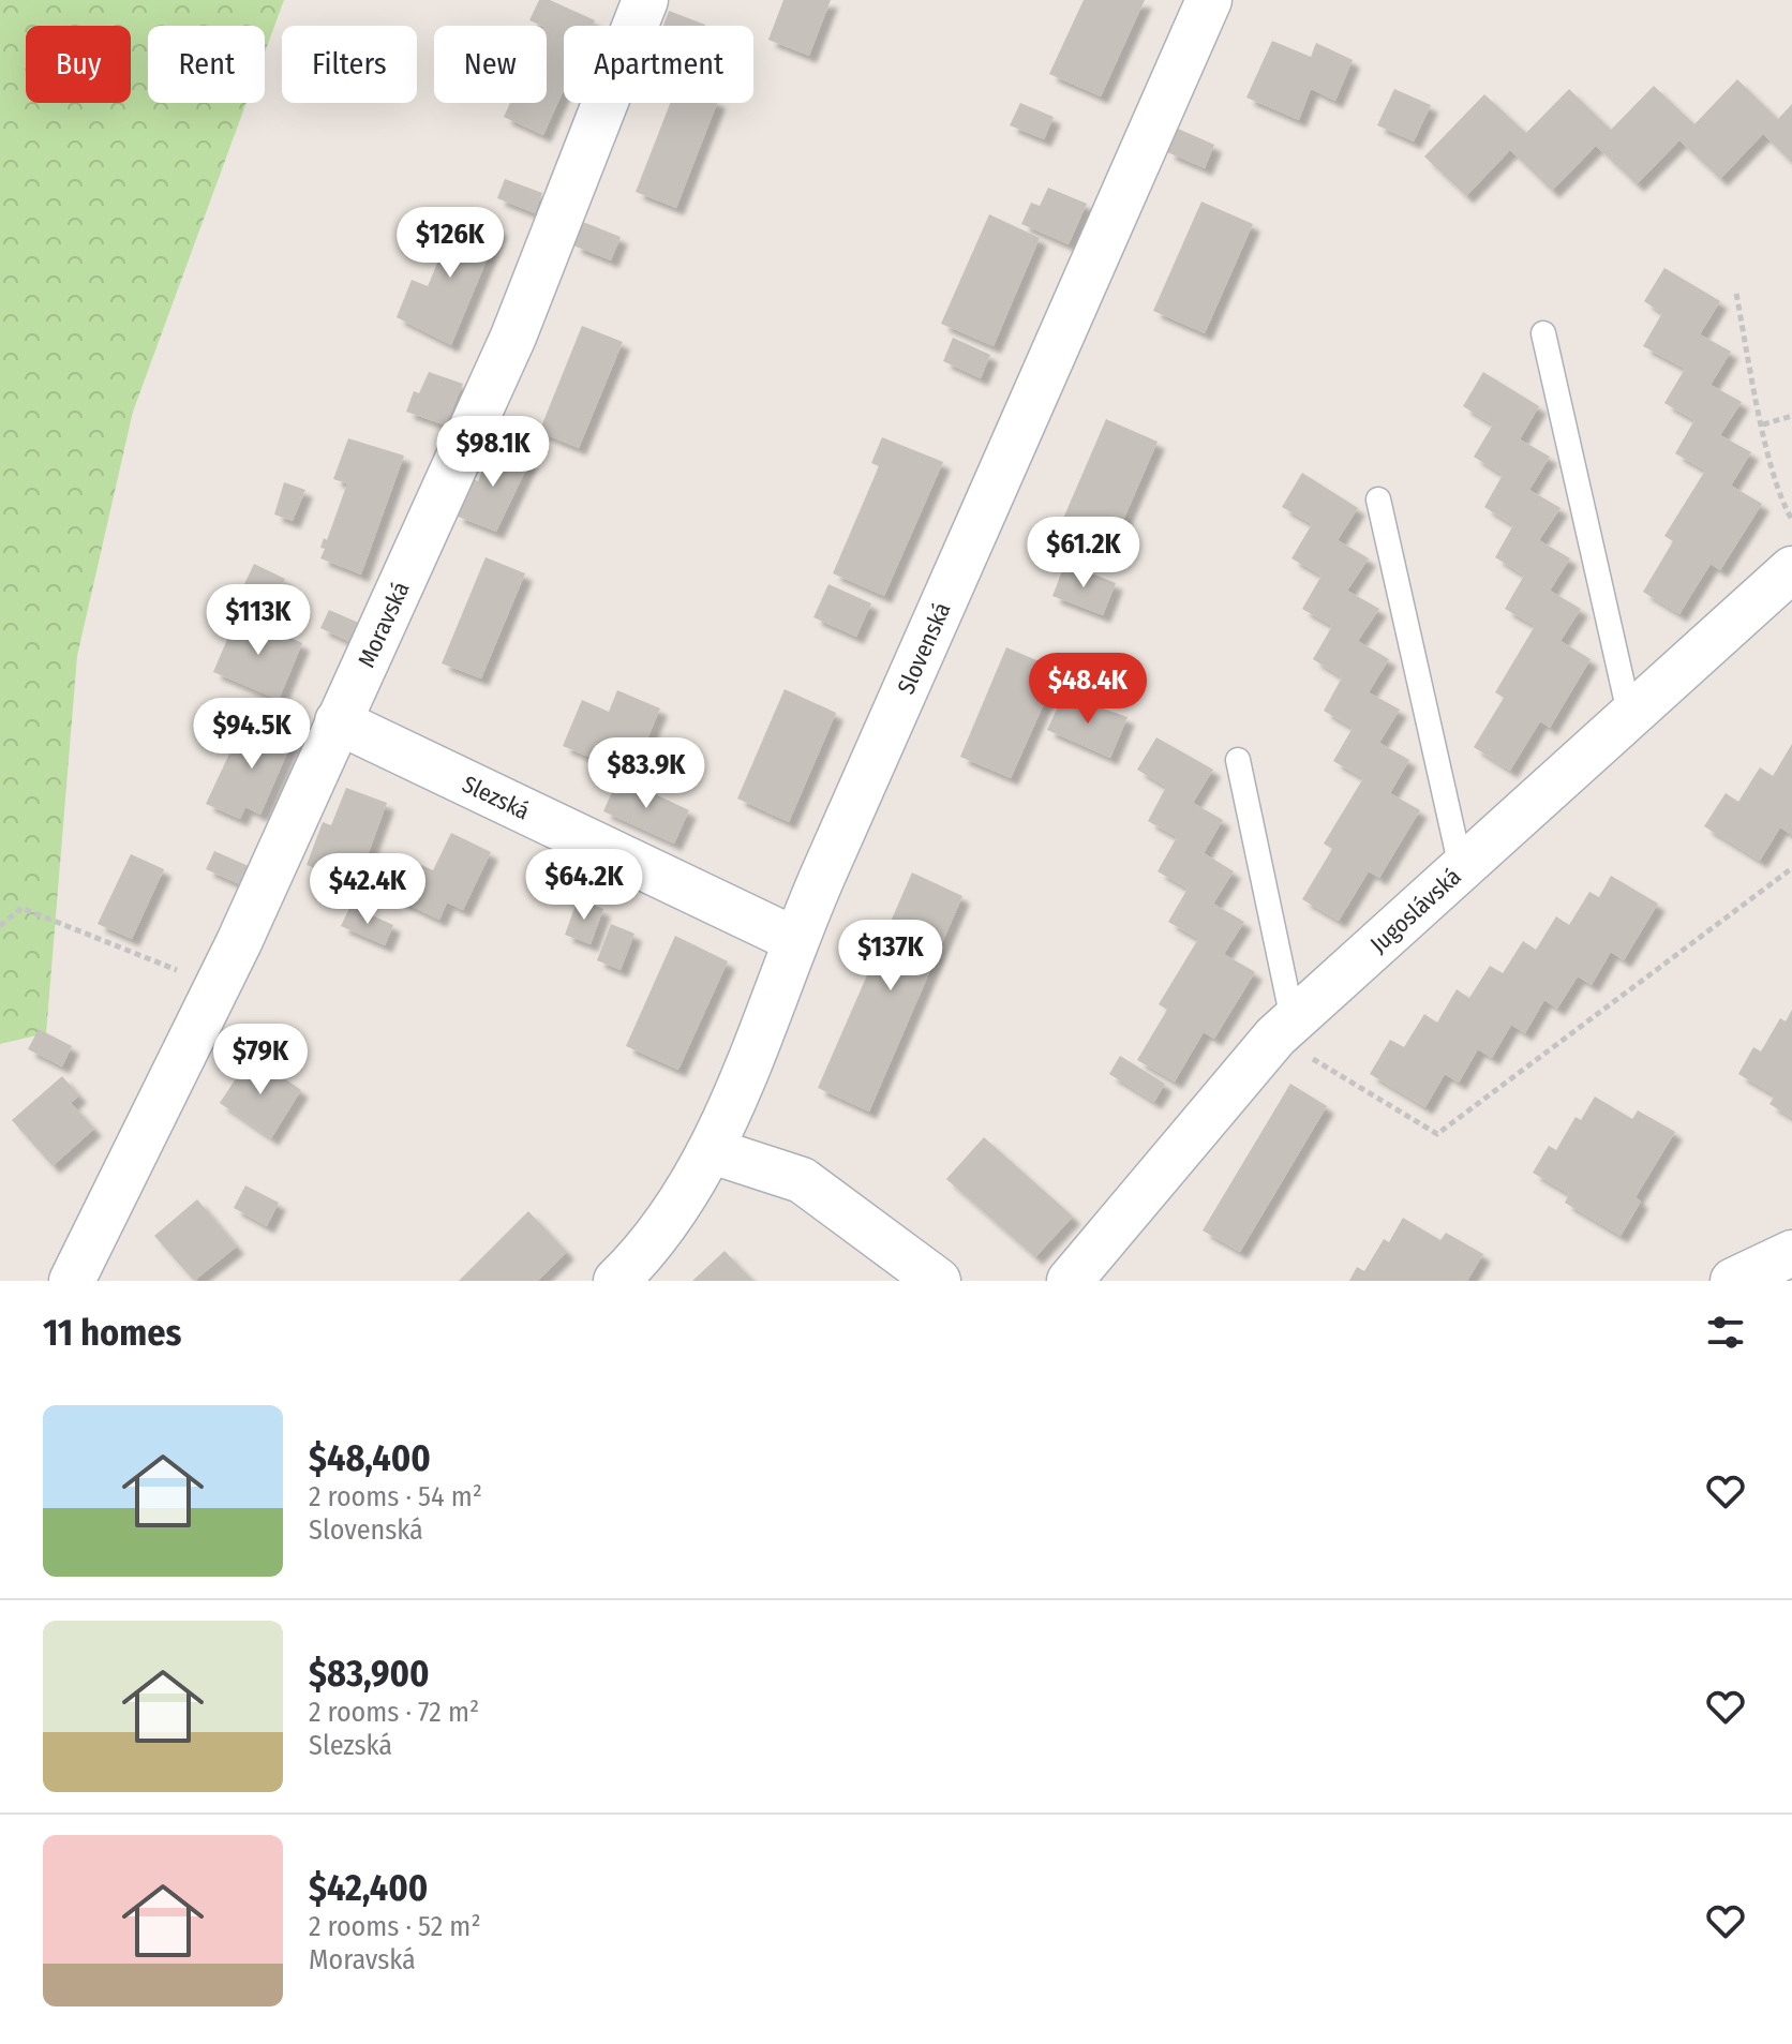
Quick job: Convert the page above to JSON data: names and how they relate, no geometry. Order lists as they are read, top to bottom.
{
  "streets": {
    "street": [
      "Moravská",
      "Slovenská",
      "Slezská",
      "Jugoslávská"
    ]
  },
  "crossings": [
    ["Moravská", "Slezská"],
    ["Slovenská", "Slezská"]
  ],
  "page": {
    "chip": [
      "Buy",
      "Rent",
      "Filters",
      "New",
      "Apartment"
    ],
    "price": [
      "$126K",
      "$98.1K",
      "$61.2K",
      "$113K",
      "$48.4K",
      "$94.5K",
      "$83.9K",
      "$64.2K",
      "$42.4K",
      "$137K",
      "$79K"
    ],
    "heading": "11 homes",
    "list": [
      {
        "name": "$48,400",
        "note": "2 rooms · 54 m² · Slovenská"
      },
      {
        "name": "$83,900",
        "note": "2 rooms · 72 m² · Slezská"
      },
      {
        "name": "$42,400",
        "note": "2 rooms · 52 m² · Moravská"
      }
    ]
  }
}
